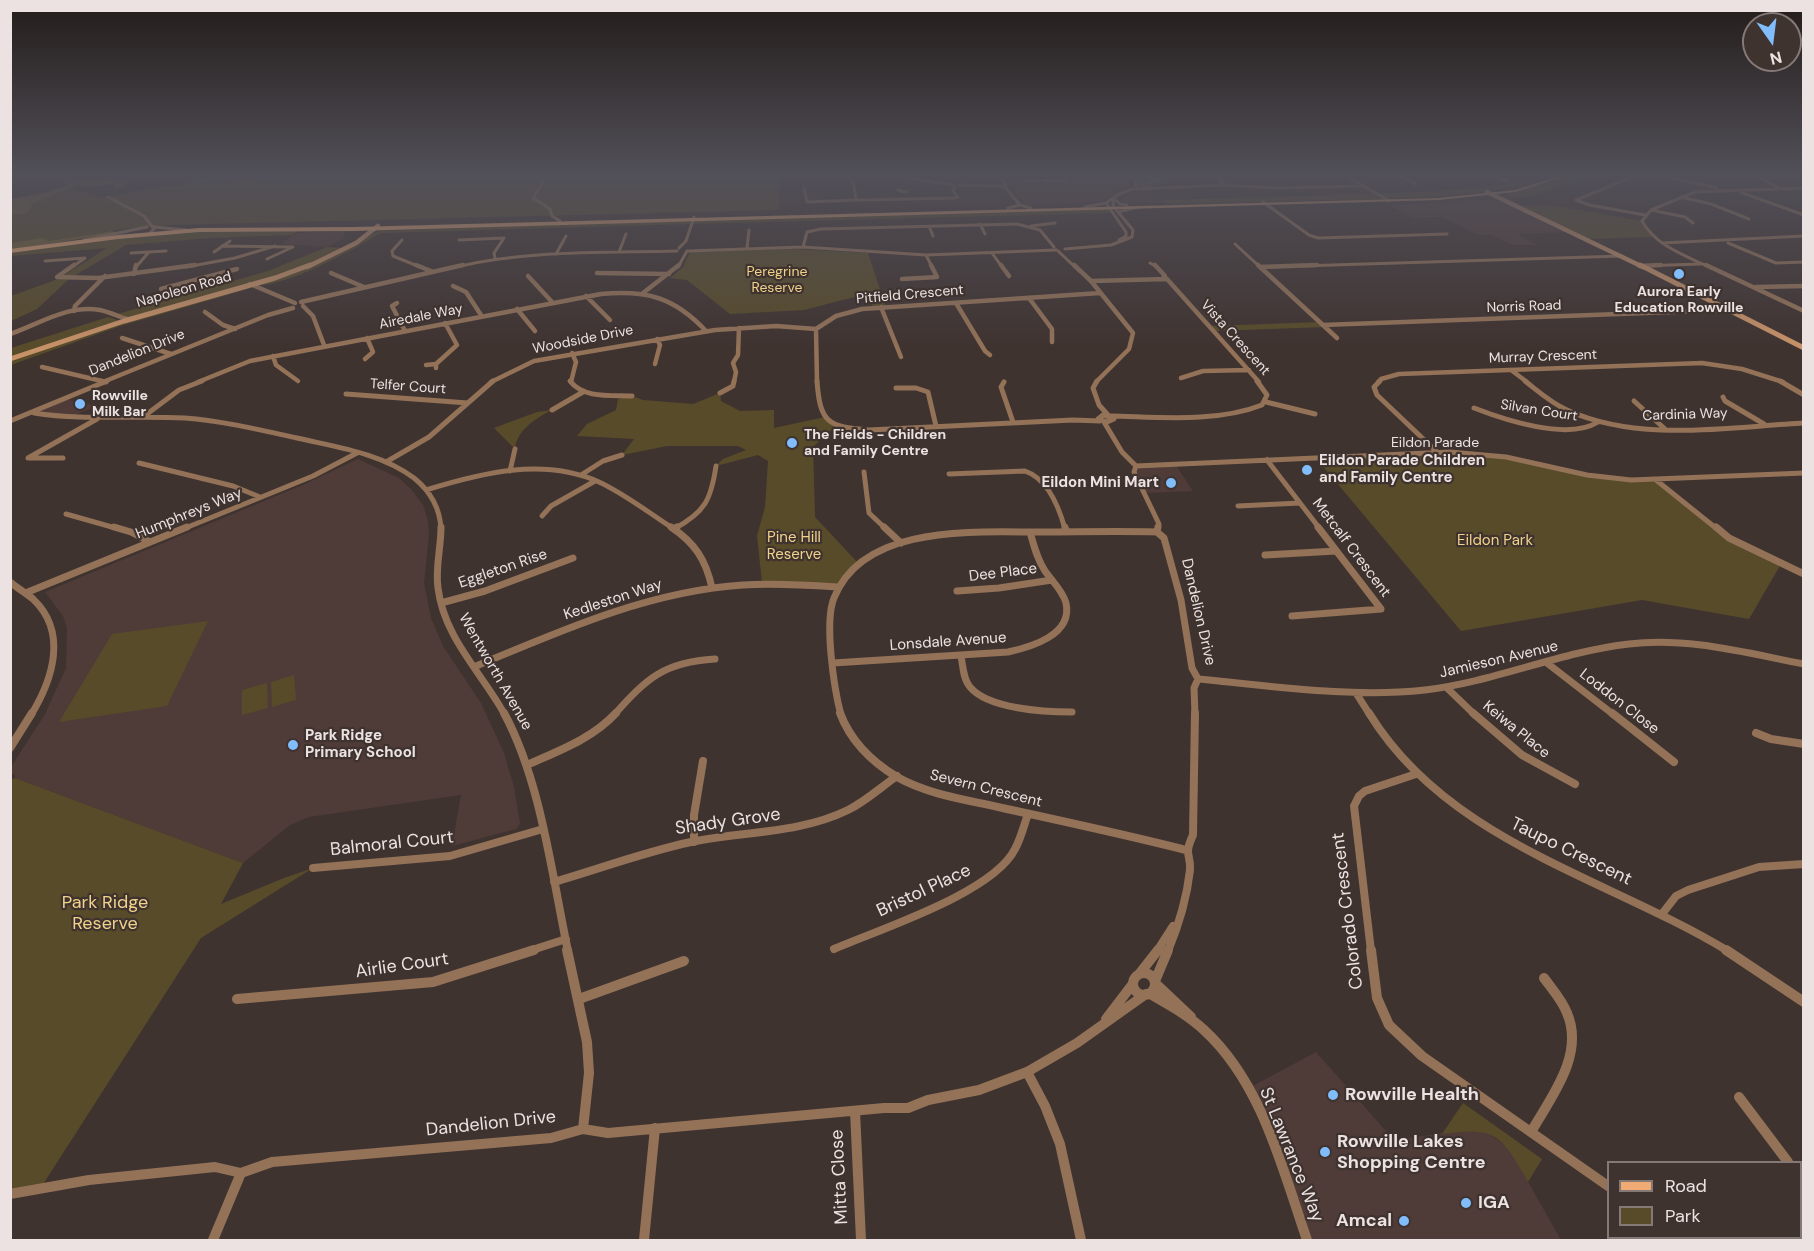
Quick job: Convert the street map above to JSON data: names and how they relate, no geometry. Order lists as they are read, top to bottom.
{
  "streets": {
    "main road": ["Napoleon Road"],
    "street": [
      "Pitfield Crescent",
      "Norris Road",
      "Airedale Way",
      "Vista Crescent",
      "Woodside Drive",
      "Dandelion Drive",
      "Murray Crescent",
      "Telfer Court",
      "Silvan Court",
      "Cardinia Way",
      "Eildon Parade",
      "Humphreys Way",
      "Metcalf Crescent",
      "Eggleton Rise",
      "Dee Place",
      "Kedleston Way",
      "Lonsdale Avenue",
      "Jamieson Avenue",
      "Wentworth Avenue",
      "Loddon Close",
      "Keiwa Place",
      "Severn Crescent",
      "Shady Grove",
      "Balmoral Court",
      "Taupo Crescent",
      "Bristol Place",
      "Colorado Crescent",
      "Airlie Court",
      "St Lawrance Way",
      "Mitta Close"
    ]
  },
  "crossings": [
    ["Pitfield Crescent", "Woodside Drive"],
    ["Airedale Way", "Woodside Drive"],
    ["Airedale Way", "Wentworth Avenue"],
    ["Woodside Drive", "Telfer Court"],
    ["Woodside Drive", "Wentworth Avenue"],
    ["Dandelion Drive", "Eildon Parade"],
    ["Dandelion Drive", "Jamieson Avenue"],
    ["Dandelion Drive", "Wentworth Avenue"],
    ["Dandelion Drive", "Severn Crescent"],
    ["Dandelion Drive", "St Lawrance Way"],
    ["Dandelion Drive", "Mitta Close"],
    ["Murray Crescent", "Cardinia Way"],
    ["Murray Crescent", "Eildon Parade"],
    ["Silvan Court", "Cardinia Way"],
    ["Eildon Parade", "Metcalf Crescent"],
    ["Humphreys Way", "Wentworth Avenue"],
    ["Eggleton Rise", "Wentworth Avenue"],
    ["Dee Place", "Lonsdale Avenue"],
    ["Kedleston Way", "Wentworth Avenue"],
    ["Kedleston Way", "Severn Crescent"],
    ["Lonsdale Avenue", "Severn Crescent"],
    ["Jamieson Avenue", "Loddon Close"],
    ["Jamieson Avenue", "Keiwa Place"],
    ["Jamieson Avenue", "Taupo Crescent"],
    ["Wentworth Avenue", "Shady Grove"],
    ["Wentworth Avenue", "Balmoral Court"],
    ["Wentworth Avenue", "Airlie Court"],
    ["Severn Crescent", "Shady Grove"],
    ["Severn Crescent", "Bristol Place"],
    ["Taupo Crescent", "Colorado Crescent"]
  ],
  "parks": [
    "Peregrine Reserve",
    "Pine Hill Reserve",
    "Eildon Park",
    "Park Ridge Reserve"
  ],
  "places": [
    "Aurora Early Education Rowville",
    "Rowville Milk Bar",
    "The Fields - Children and Family Centre",
    "Eildon Parade Children and Family Centre",
    "Eildon Mini Mart",
    "Park Ridge Primary School",
    "Rowville Health",
    "Rowville Lakes Shopping Centre",
    "IGA",
    "Amcal"
  ],
  "legend": ["Road", "Park"],
  "north": "bottom"
}
